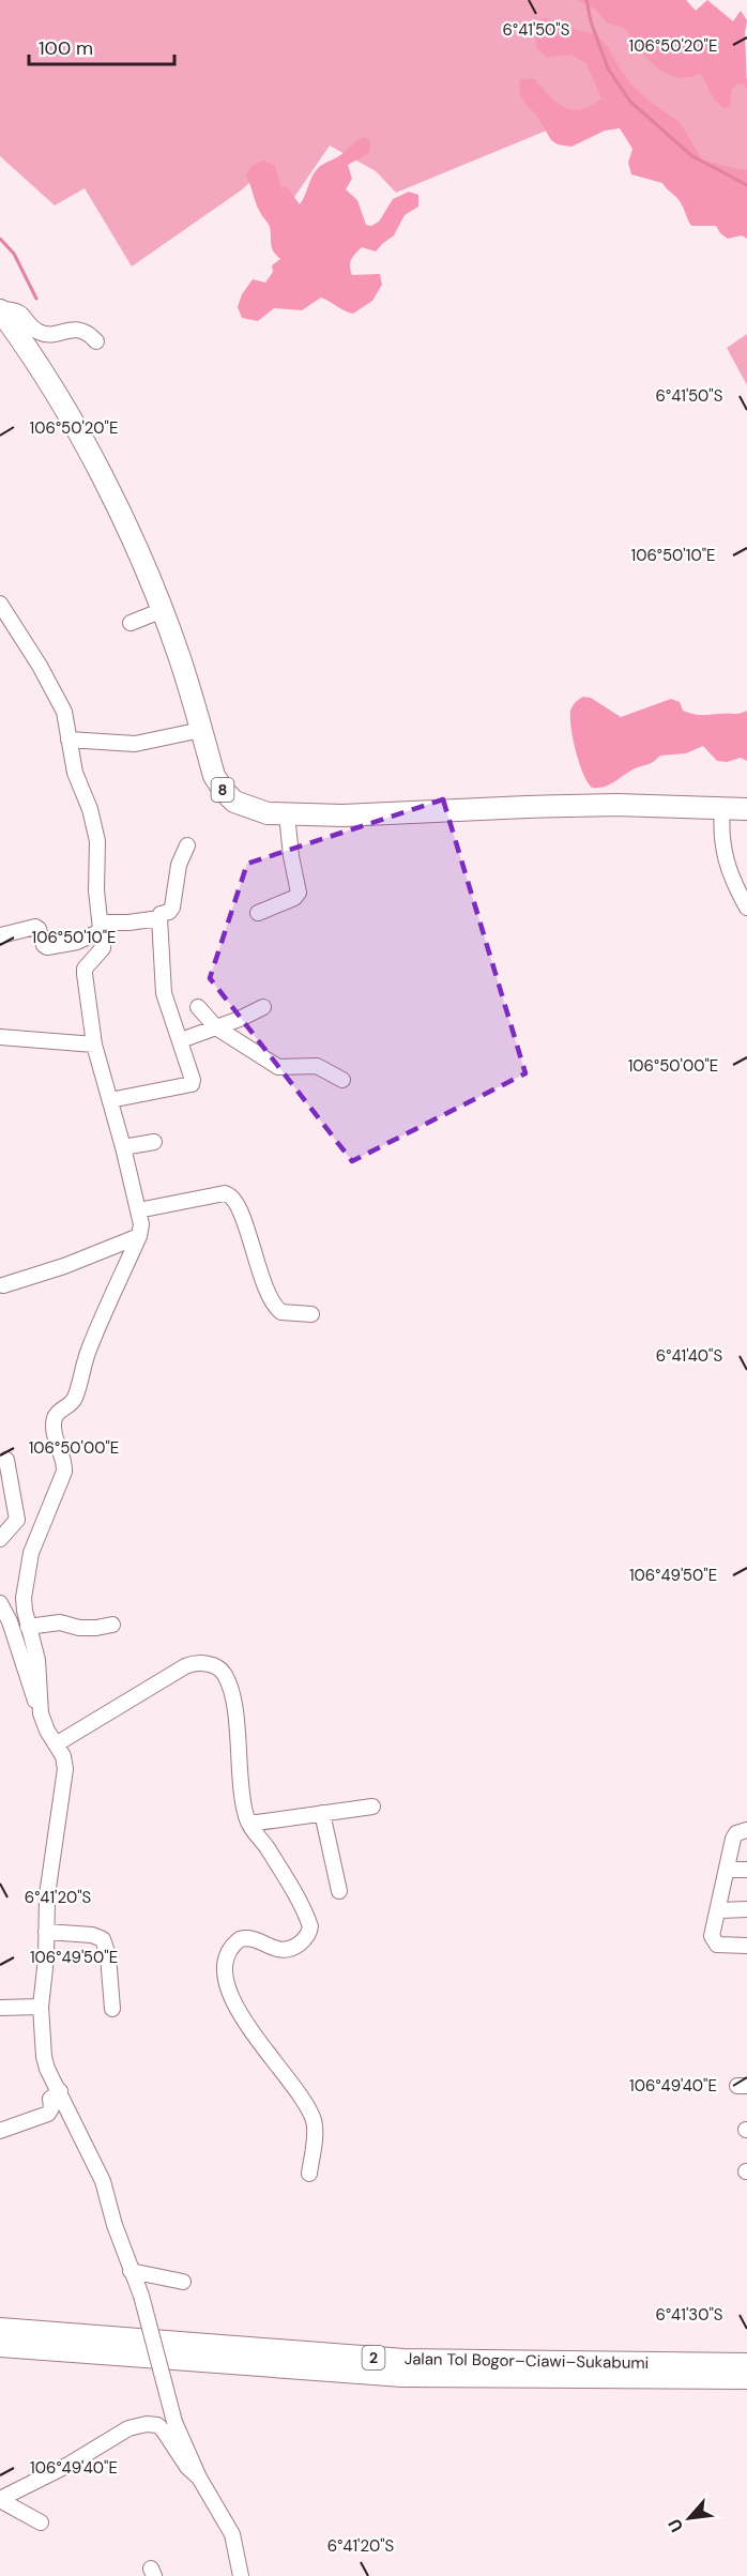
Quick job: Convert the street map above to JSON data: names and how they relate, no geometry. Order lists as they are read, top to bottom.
{
  "streets": {
    "highway": ["8", "2", "Jalan Tol Bogor–Ciawi–Sukabumi"]
  },
  "scale_bar": "100 m",
  "north": "bottom left",
  "coordinates": [
    "6°41'50\"S",
    "106°50'20\"E",
    "106°50'10\"E",
    "106°50'00\"E",
    "6°41'40\"S",
    "106°49'50\"E",
    "6°41'20\"S",
    "106°49'40\"E",
    "6°41'30\"S"
  ]
}
